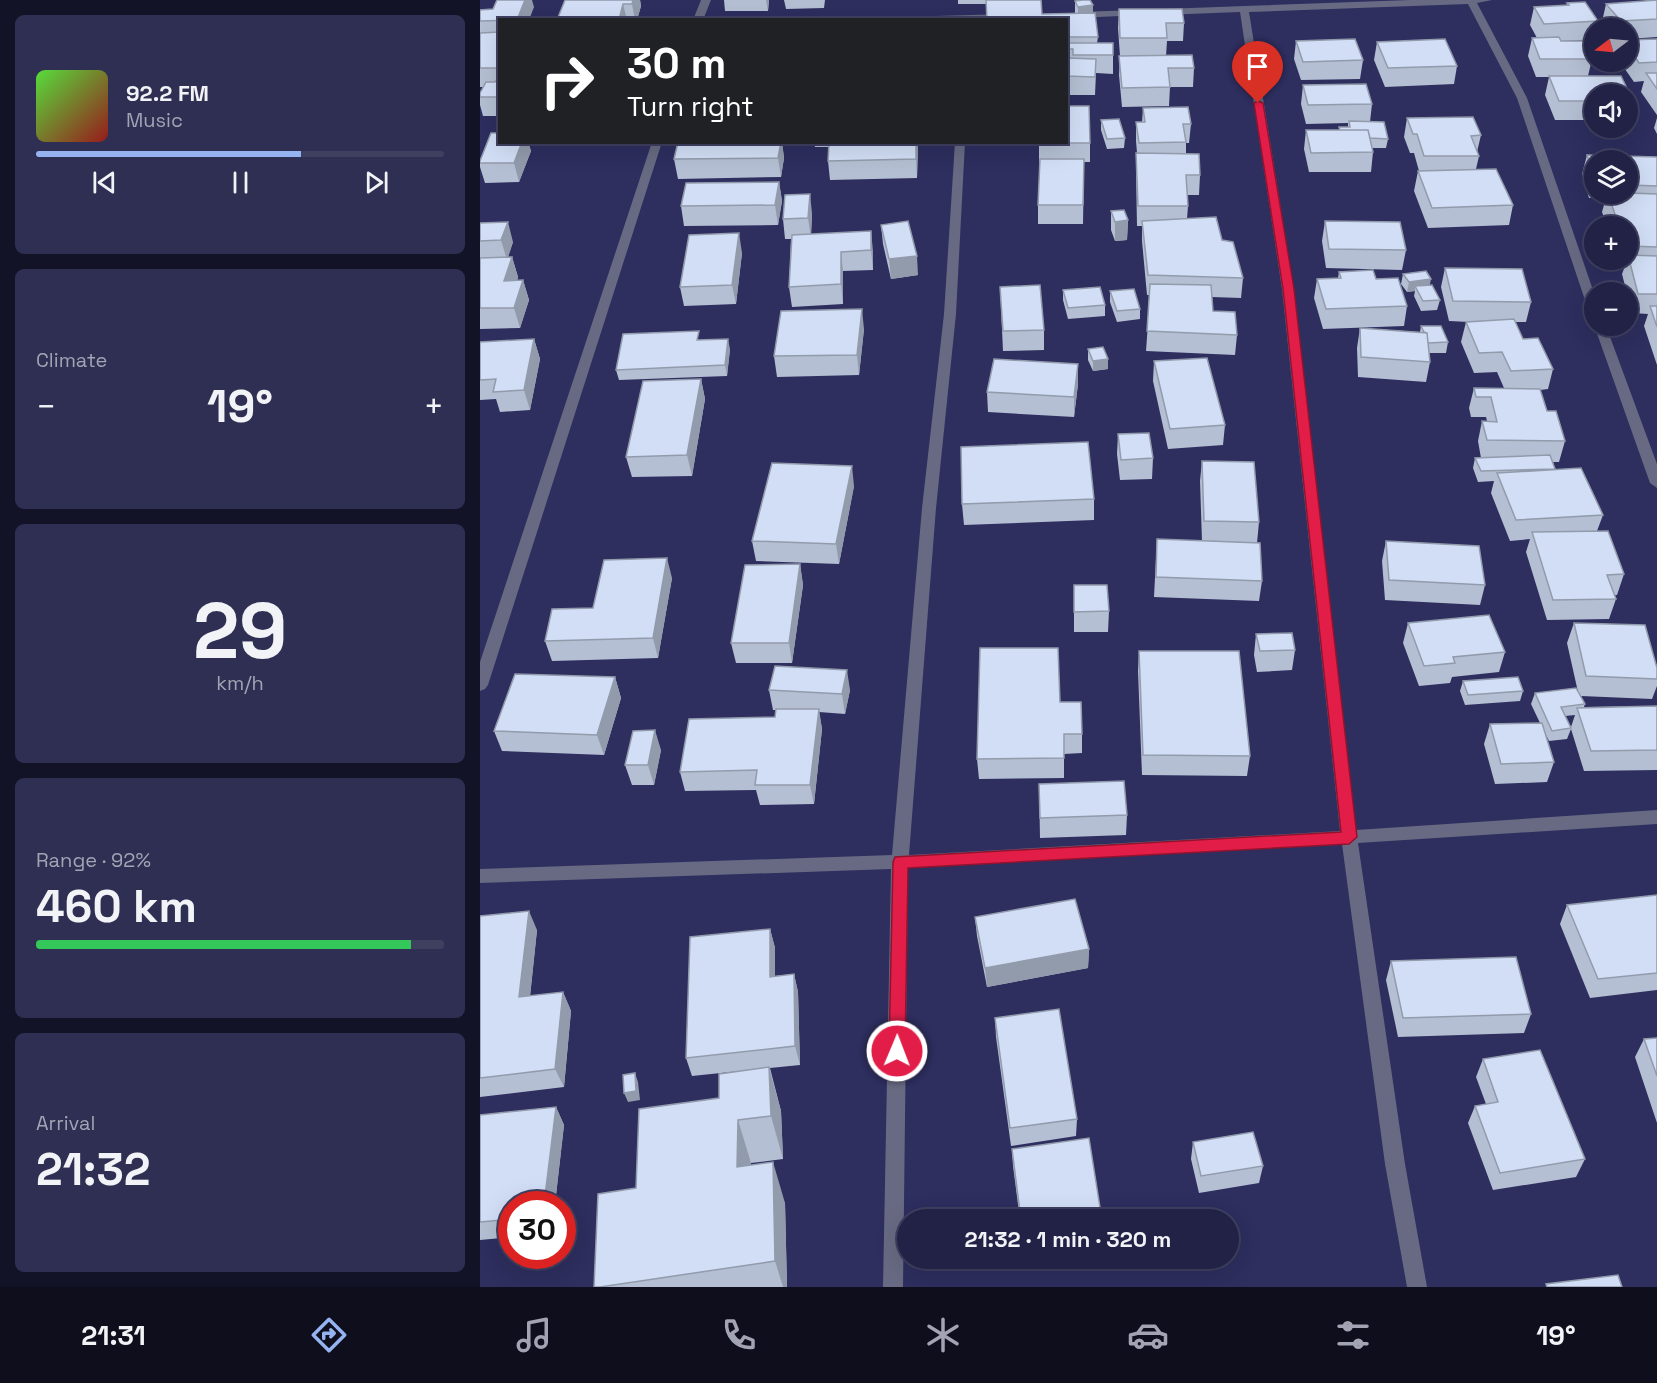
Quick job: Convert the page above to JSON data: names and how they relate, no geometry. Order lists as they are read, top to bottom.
{
  "north": "left",
  "page": {
    "map_buttons": ["+", "−"],
    "turn": ["30 m", "Turn right"],
    "song": ["92.2 FM", "Music"],
    "tile": [
      "Climate",
      ["29", "km/h"],
      ["Range · 92%", "460 km"],
      ["Arrival", "21:32"]
    ],
    "heat": ["−", "19°", "+"],
    "limit": "30",
    "trip": "21:32 · 1 min · 320 m",
    "tabs": ["21:31", "19°"]
  }
}
